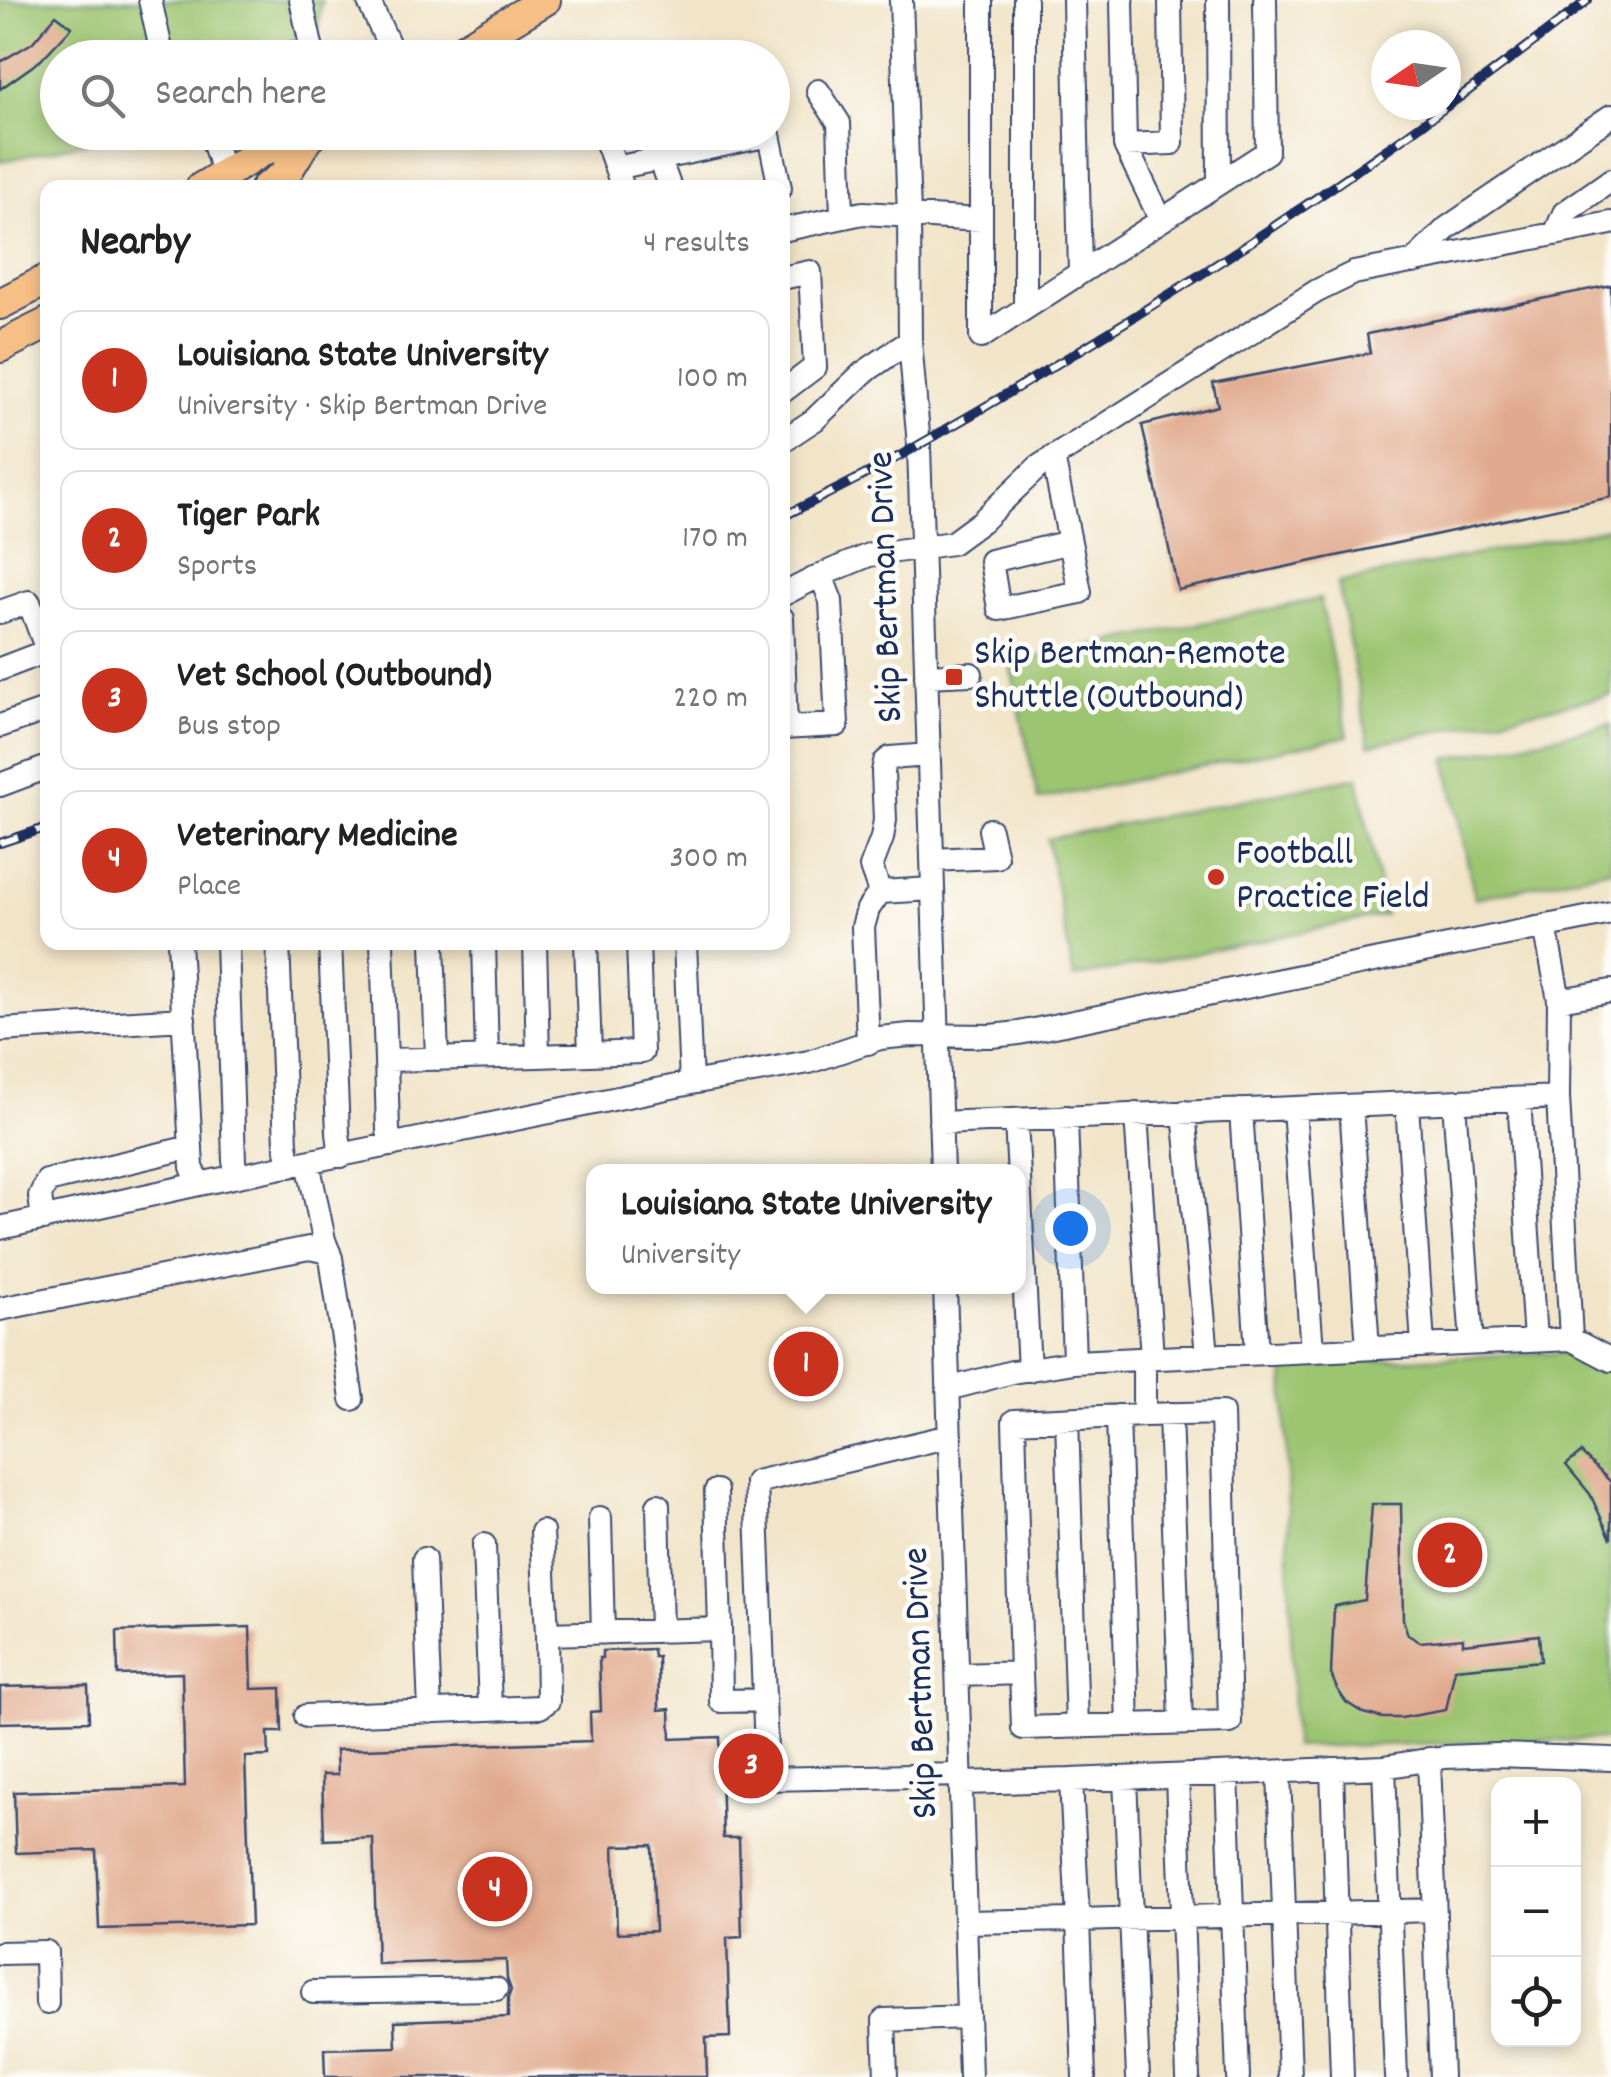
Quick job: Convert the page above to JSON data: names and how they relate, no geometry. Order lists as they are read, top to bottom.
{
  "streets": {
    "street": ["Skip Bertman Drive"]
  },
  "places": {
    "transit": ["Skip Bertman-Remote Shuttle (Outbound)"],
    "other": ["Football Practice Field"]
  },
  "north": "left",
  "page": {
    "search": "Search here",
    "heading": ["Nearby", "4 results"],
    "list": [
      {
        "mark": "1",
        "name": "Louisiana State University",
        "note": "University · Skip Bertman Drive",
        "value": "100 m"
      },
      {
        "mark": "2",
        "name": "Tiger Park",
        "note": "Sports",
        "value": "170 m"
      },
      {
        "mark": "3",
        "name": "Vet School (Outbound)",
        "note": "Bus stop",
        "value": "220 m"
      },
      {
        "mark": "4",
        "name": "Veterinary Medicine",
        "note": "Place",
        "value": "300 m"
      }
    ],
    "popup": ["Louisiana State University", "University"],
    "pins": [
      "1",
      "2",
      "3",
      "4"
    ],
    "map_buttons": ["+", "−"]
  }
}
